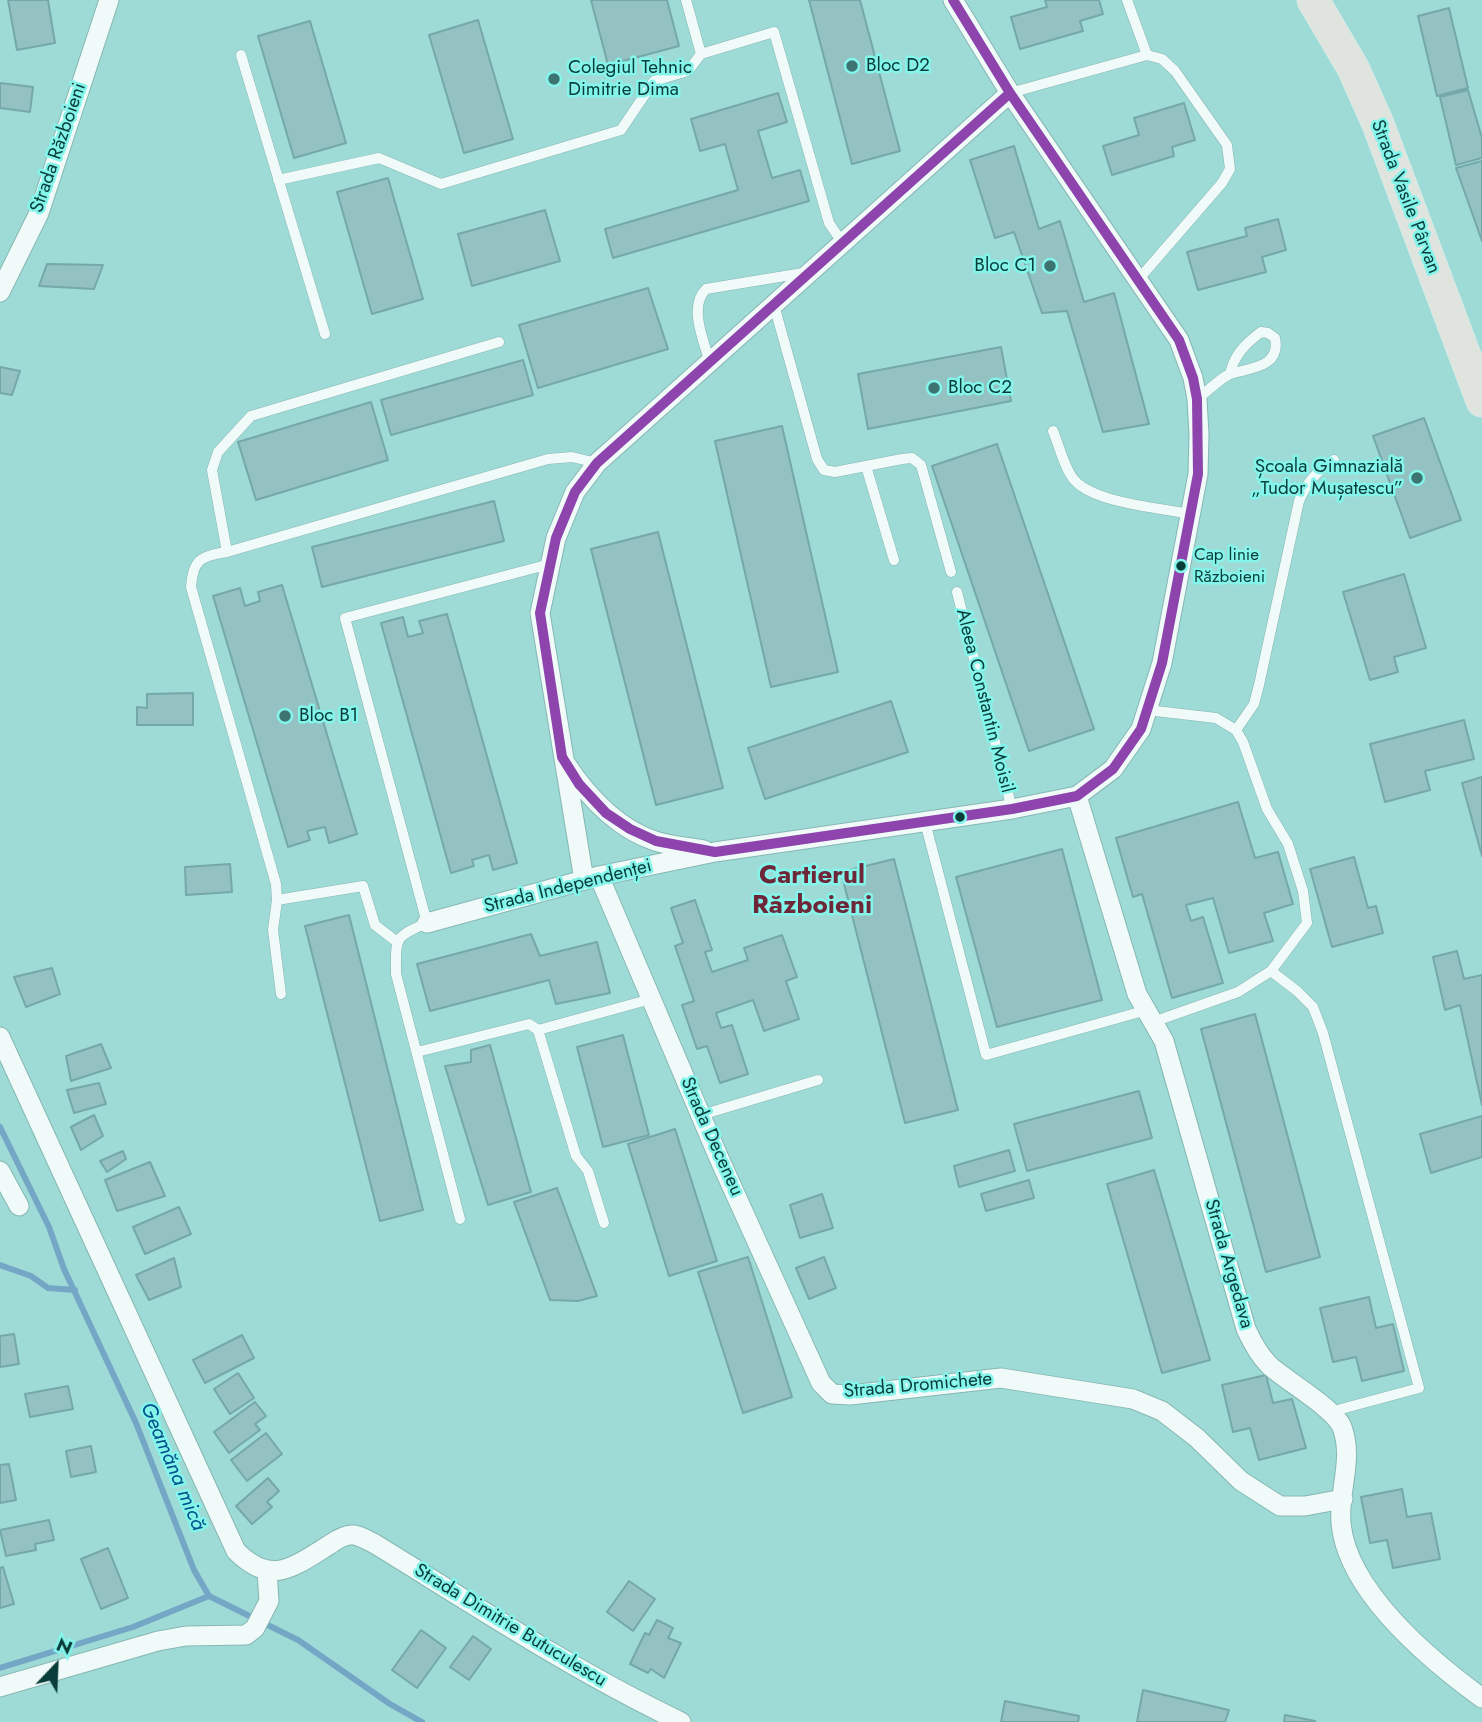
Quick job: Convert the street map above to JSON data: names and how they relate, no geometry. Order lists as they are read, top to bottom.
{
  "streets": {
    "main road": ["Strada Vasile Pârvan"],
    "street": [
      "Strada Războieni",
      "Strada Independenței",
      "Strada Deceneu",
      "Strada Argedava",
      "Strada Dromichete",
      "Strada Dimitrie Butuculescu"
    ],
    "lane": ["Aleea Constantin Moisil"]
  },
  "crossings": [
    ["Aleea Constantin Moisil", "Strada Independenței"],
    ["Strada Independenței", "Strada Deceneu"],
    ["Strada Independenței", "Strada Argedava"],
    ["Strada Deceneu", "Strada Dromichete"],
    ["Strada Argedava", "Strada Dromichete"]
  ],
  "districts": ["Cartierul Războieni"],
  "water": ["Geamăna mică"],
  "places": [
    "Bloc D2",
    "Colegiul Tehnic Dimitrie Dima",
    "Bloc C1",
    "Bloc C2",
    "Școala Gimnazială „Tudor Mușatescu”",
    "Cap linie Războieni",
    "Bloc B1"
  ],
  "north": "top right"
}
